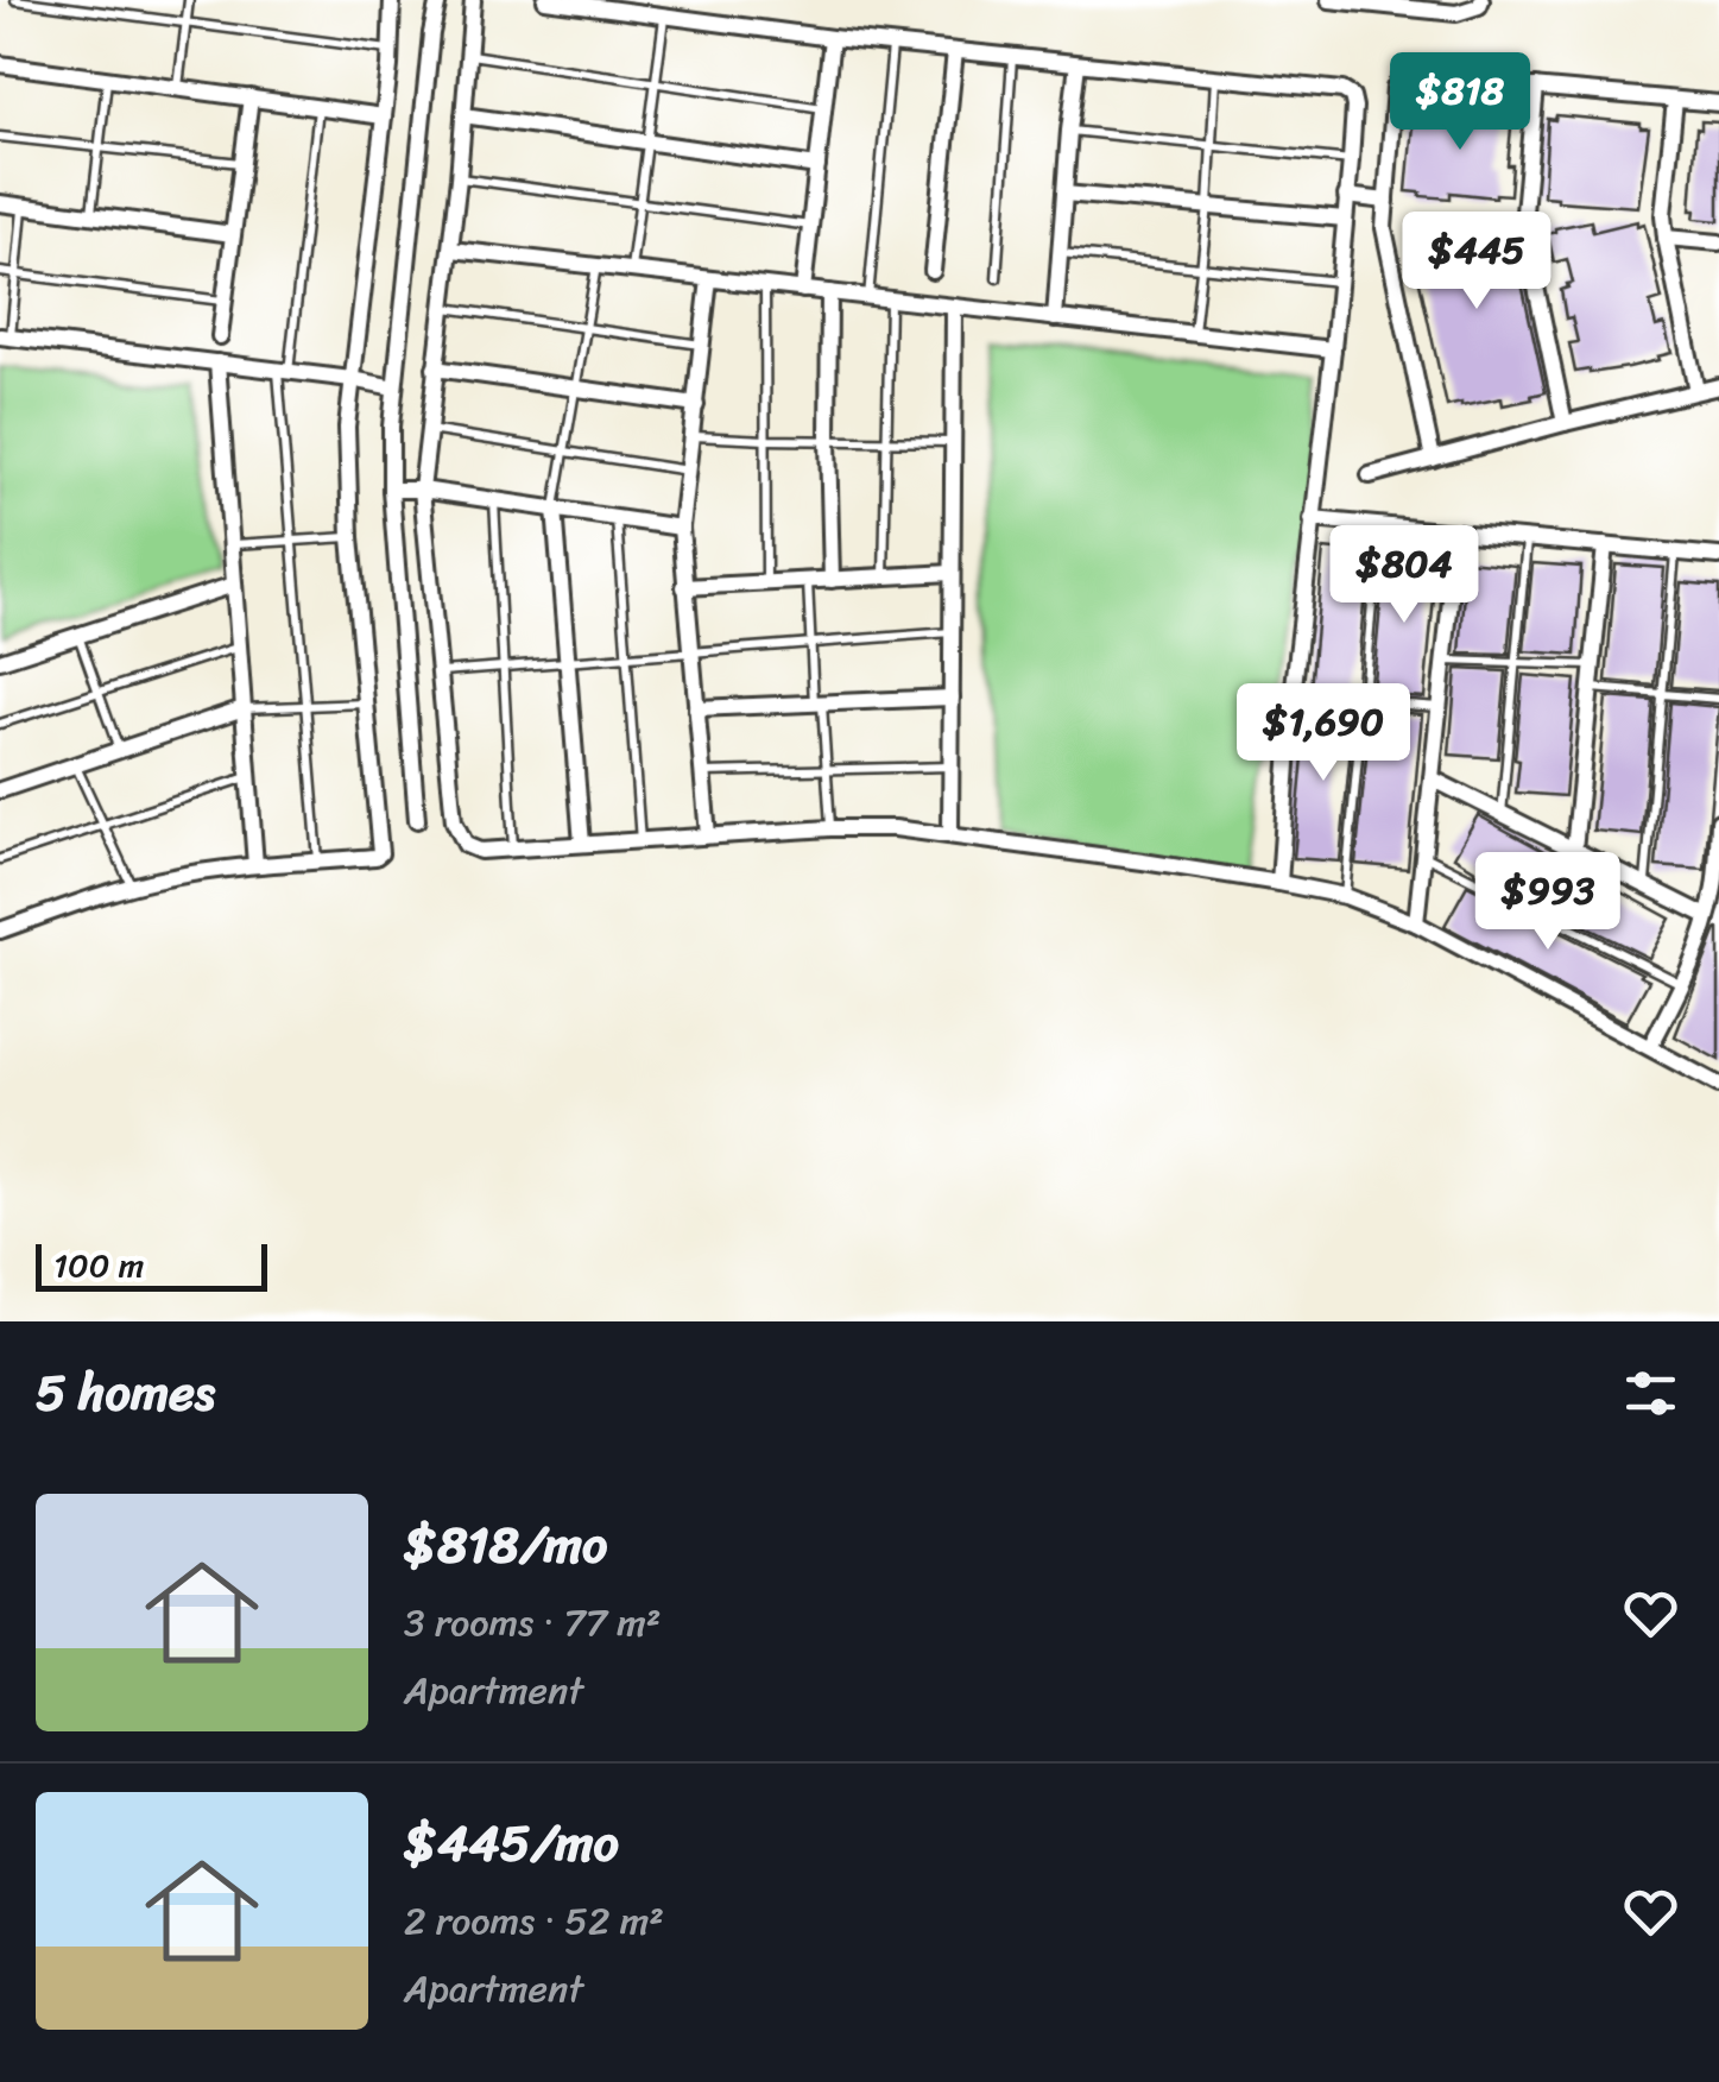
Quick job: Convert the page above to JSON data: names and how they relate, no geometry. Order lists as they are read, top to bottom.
{
  "scale_bar": "100 m",
  "page": {
    "price": [
      "$818",
      "$445",
      "$804",
      "$1,690",
      "$993"
    ],
    "scale": "100 m",
    "heading": "5 homes",
    "list": [
      {
        "name": "$818/mo",
        "note": "3 rooms · 77 m² · Apartment"
      },
      {
        "name": "$445/mo",
        "note": "2 rooms · 52 m² · Apartment"
      }
    ]
  }
}
